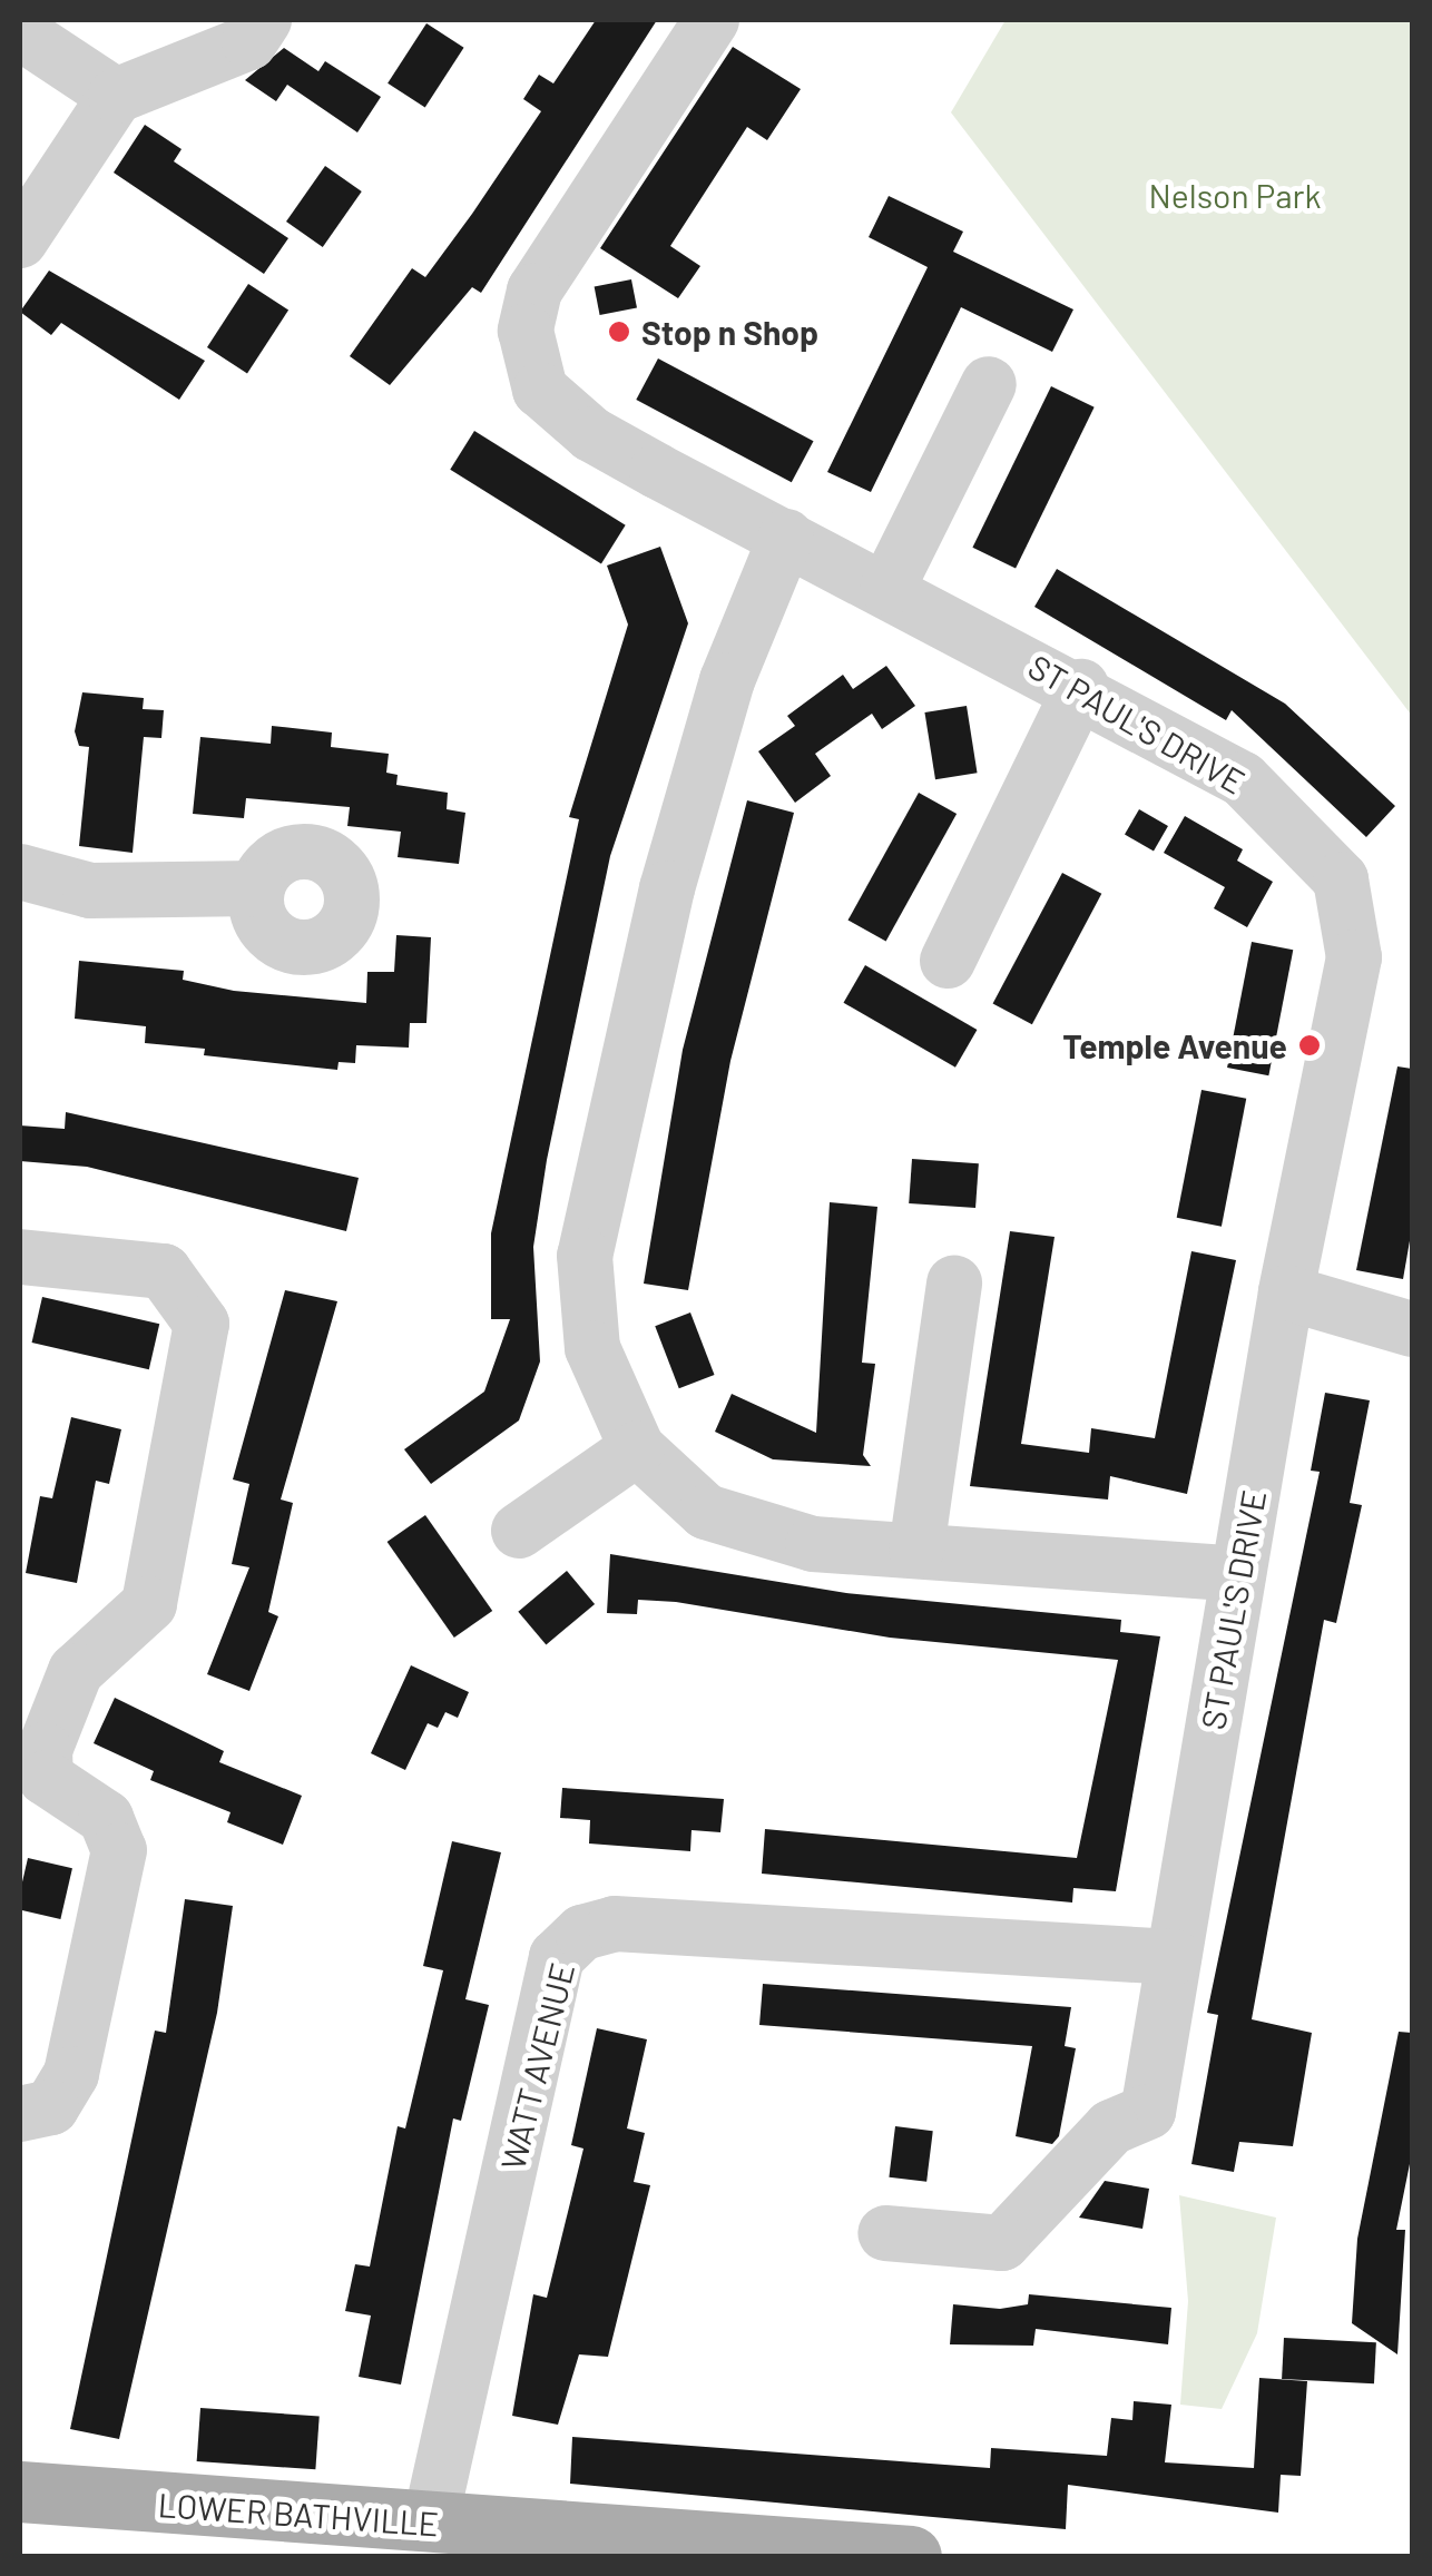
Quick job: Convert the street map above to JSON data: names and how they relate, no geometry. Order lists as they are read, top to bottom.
{
  "streets": {
    "main road": ["LOWER BATHVILLE"],
    "street": ["ST PAUL'S DRIVE", "WATT AVENUE"]
  },
  "crossings": [
    ["ST PAUL'S DRIVE", "WATT AVENUE"],
    ["WATT AVENUE", "LOWER BATHVILLE"]
  ],
  "parks": ["Nelson Park"],
  "places": ["Stop n Shop", "Temple Avenue"]
}
